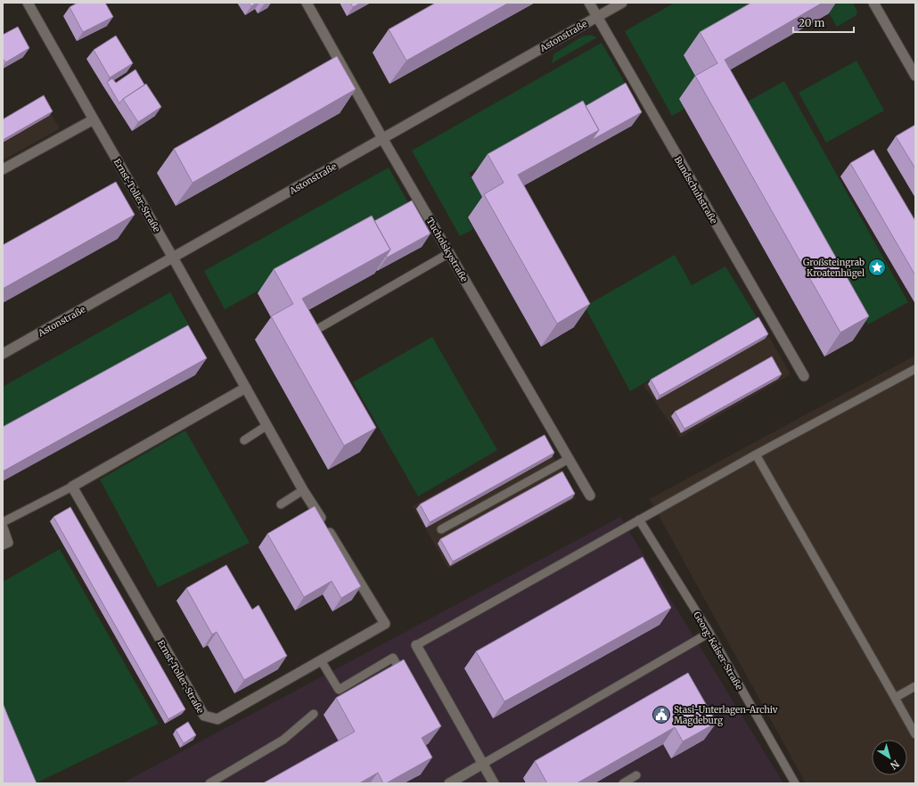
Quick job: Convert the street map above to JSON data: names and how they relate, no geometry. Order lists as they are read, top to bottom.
{
  "streets": {
    "street": [
      "Astonstraße",
      "Bundschuhstraße",
      "Ernst-Toller-Straße",
      "Tucholskystraße"
    ],
    "lane": ["Georg-Kaiser-Straße"]
  },
  "crossings": [
    ["Astonstraße", "Bundschuhstraße"],
    ["Astonstraße", "Ernst-Toller-Straße"],
    ["Astonstraße", "Tucholskystraße"]
  ],
  "places": {
    "place": ["Großsteingrab Kroatenhügel"],
    "public building": ["Stasi-Unterlagen-Archiv Magdeburg"]
  },
  "scale_bar": "20 m",
  "north": "bottom right"
}
